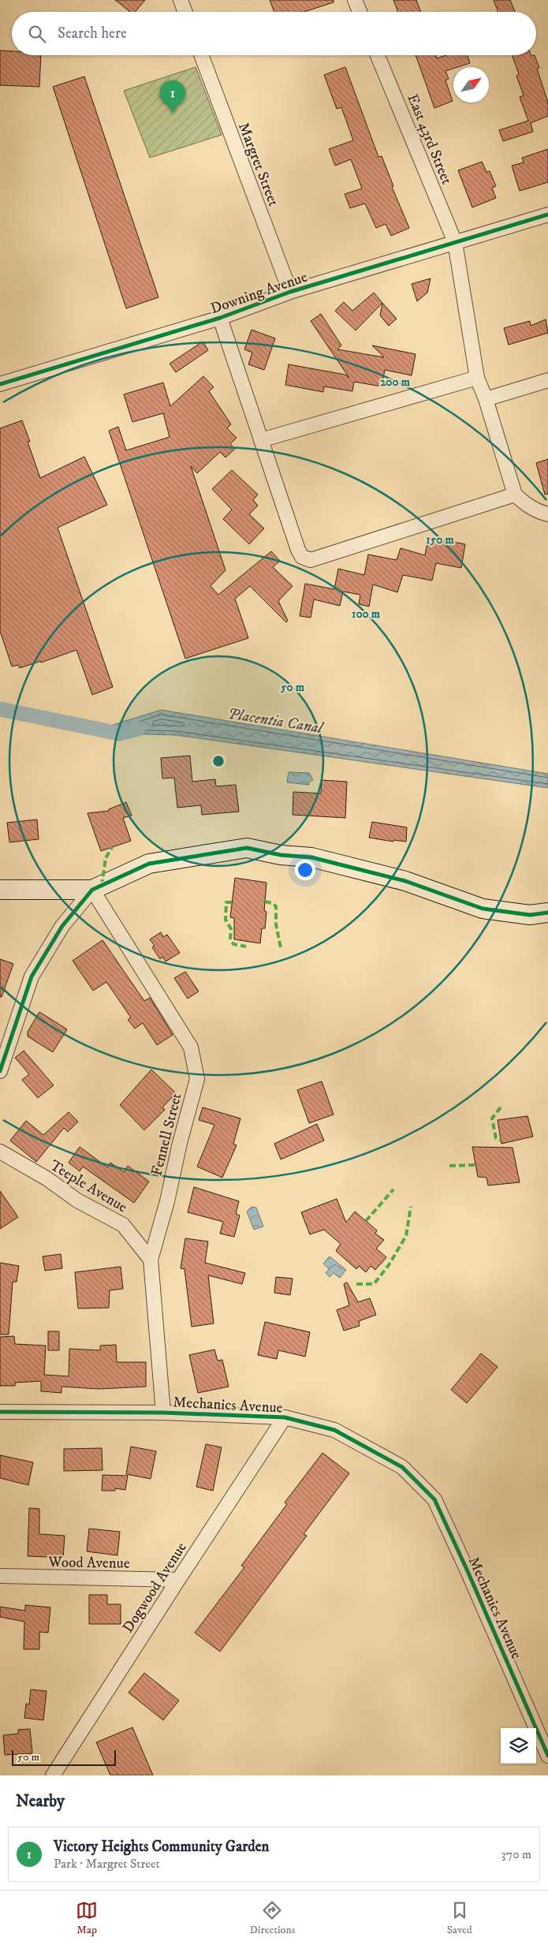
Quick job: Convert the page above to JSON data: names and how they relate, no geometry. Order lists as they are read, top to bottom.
{
  "streets": {
    "street": [
      "East 43rd Street",
      "Margret Street",
      "Downing Avenue",
      "Fennell Street",
      "Teeple Avenue",
      "Mechanics Avenue",
      "Wood Avenue",
      "Dogwood Avenue"
    ]
  },
  "crossings": [
    ["East 43rd Street", "Downing Avenue"],
    ["Margret Street", "Downing Avenue"],
    ["Fennell Street", "Teeple Avenue"],
    ["Fennell Street", "Mechanics Avenue"],
    ["Mechanics Avenue", "Dogwood Avenue"],
    ["Wood Avenue", "Dogwood Avenue"]
  ],
  "water": ["Placentia Canal"],
  "scale_bar": "50 m",
  "north": "top right",
  "page": {
    "search": "Search here",
    "pins": "1",
    "scale": "50 m",
    "heading": "Nearby",
    "list": [
      {
        "mark": "1",
        "name": "Victory Heights Community Garden",
        "note": "Park · Margret Street",
        "value": "370 m"
      }
    ],
    "nav": ["Map", "Directions", "Saved"]
  },
  "rings": [
    "200 m",
    "150 m",
    "100 m",
    "50 m"
  ]
}
